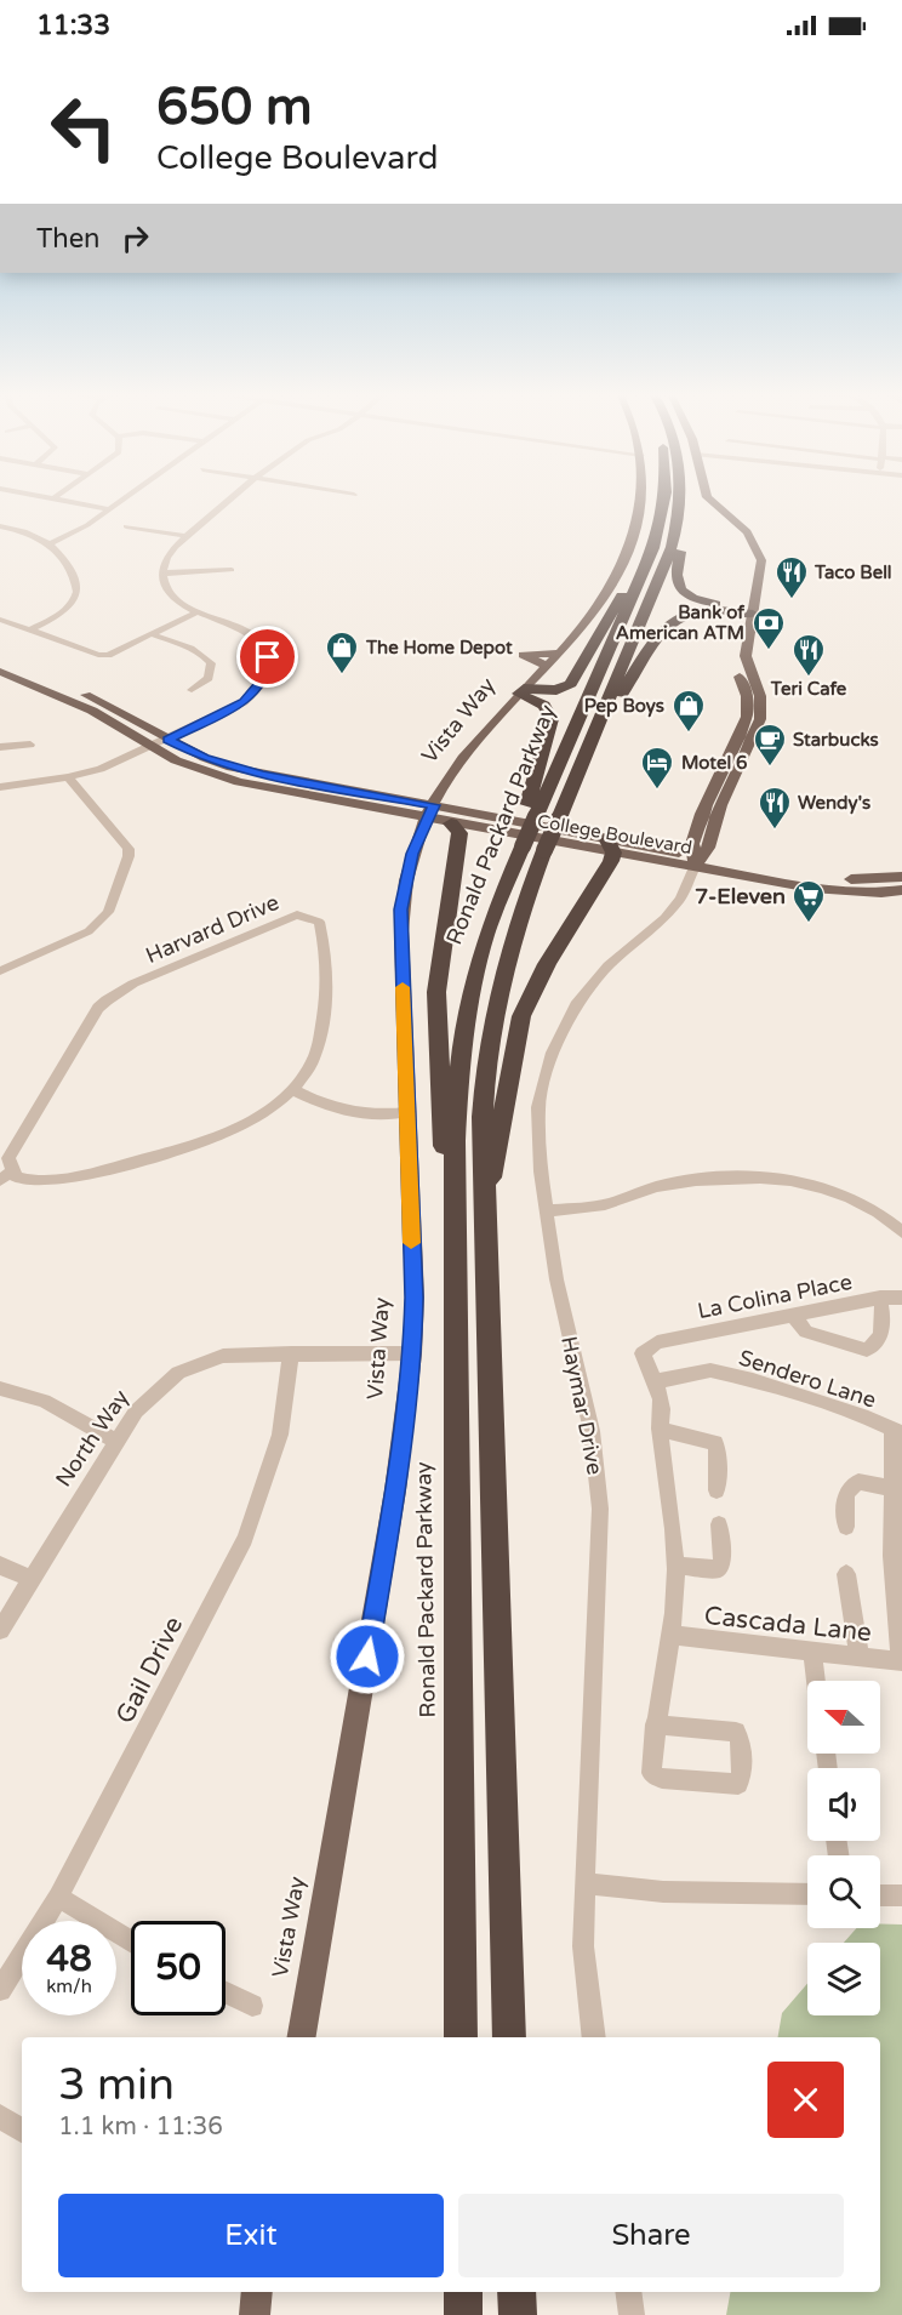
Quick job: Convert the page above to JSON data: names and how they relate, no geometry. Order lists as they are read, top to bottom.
{
  "streets": {
    "highway": ["Ronald Packard Parkway"],
    "main road": ["Vista Way", "College Boulevard"],
    "street": [
      "Harvard Drive",
      "La Colina Place",
      "Sendero Lane",
      "Haymar Drive",
      "North Way",
      "Cascada Lane",
      "Gail Drive"
    ]
  },
  "crossings": [
    ["Vista Way", "College Boulevard"],
    ["Vista Way", "North Way"],
    ["College Boulevard", "Haymar Drive"],
    ["La Colina Place", "Sendero Lane"],
    ["North Way", "Gail Drive"]
  ],
  "places": {
    "restaurant": ["Taco Bell", "Teri Cafe", "Wendy's"],
    "bank": ["Bank of American ATM"],
    "shop": ["The Home Depot", "Pep Boys"],
    "cafe": ["Starbucks"],
    "hotel": ["Motel 6"],
    "supermarket": ["7-Eleven"]
  },
  "north": "left",
  "page": {
    "status": "11:33",
    "turn": ["650 m", "College Boulevard"],
    "then": "Then",
    "speed": "48 km/h",
    "limit": "50",
    "heading": ["3 min", "1.1 km · 11:36"],
    "buttons": ["Exit", "Share"]
  }
}
